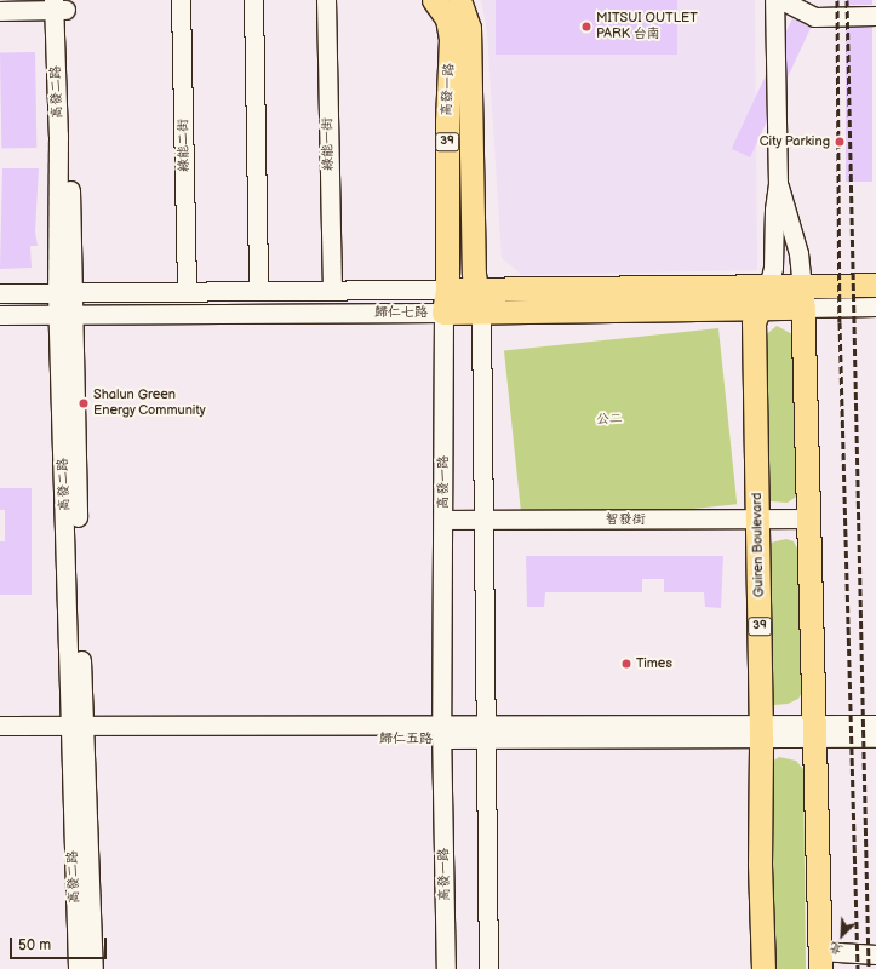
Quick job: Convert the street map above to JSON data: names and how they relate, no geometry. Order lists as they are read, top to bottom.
{
  "streets": {
    "main road": [
      "高發一路",
      "39",
      "歸仁七路",
      "Guiren Boulevard"
    ],
    "street": [
      "高發二路",
      "綠能一街",
      "綠能二街",
      "智發街",
      "歸仁五路"
    ]
  },
  "crossings": [
    ["高發一路", "歸仁七路"],
    ["高發一路", "智發街"],
    ["高發一路", "歸仁五路"],
    ["高發二路", "歸仁七路"],
    ["高發二路", "歸仁五路"],
    ["綠能一街", "歸仁七路"],
    ["綠能二街", "歸仁七路"],
    ["歸仁七路", "Guiren Boulevard"],
    ["智發街", "Guiren Boulevard"],
    ["Guiren Boulevard", "歸仁五路"]
  ],
  "parks": ["公二"],
  "places": [
    "MITSUI OUTLET PARK 台南",
    "City Parking",
    "Shalun Green Energy Community",
    "Times"
  ],
  "scale_bar": "50 m",
  "north": "bottom left"
}
